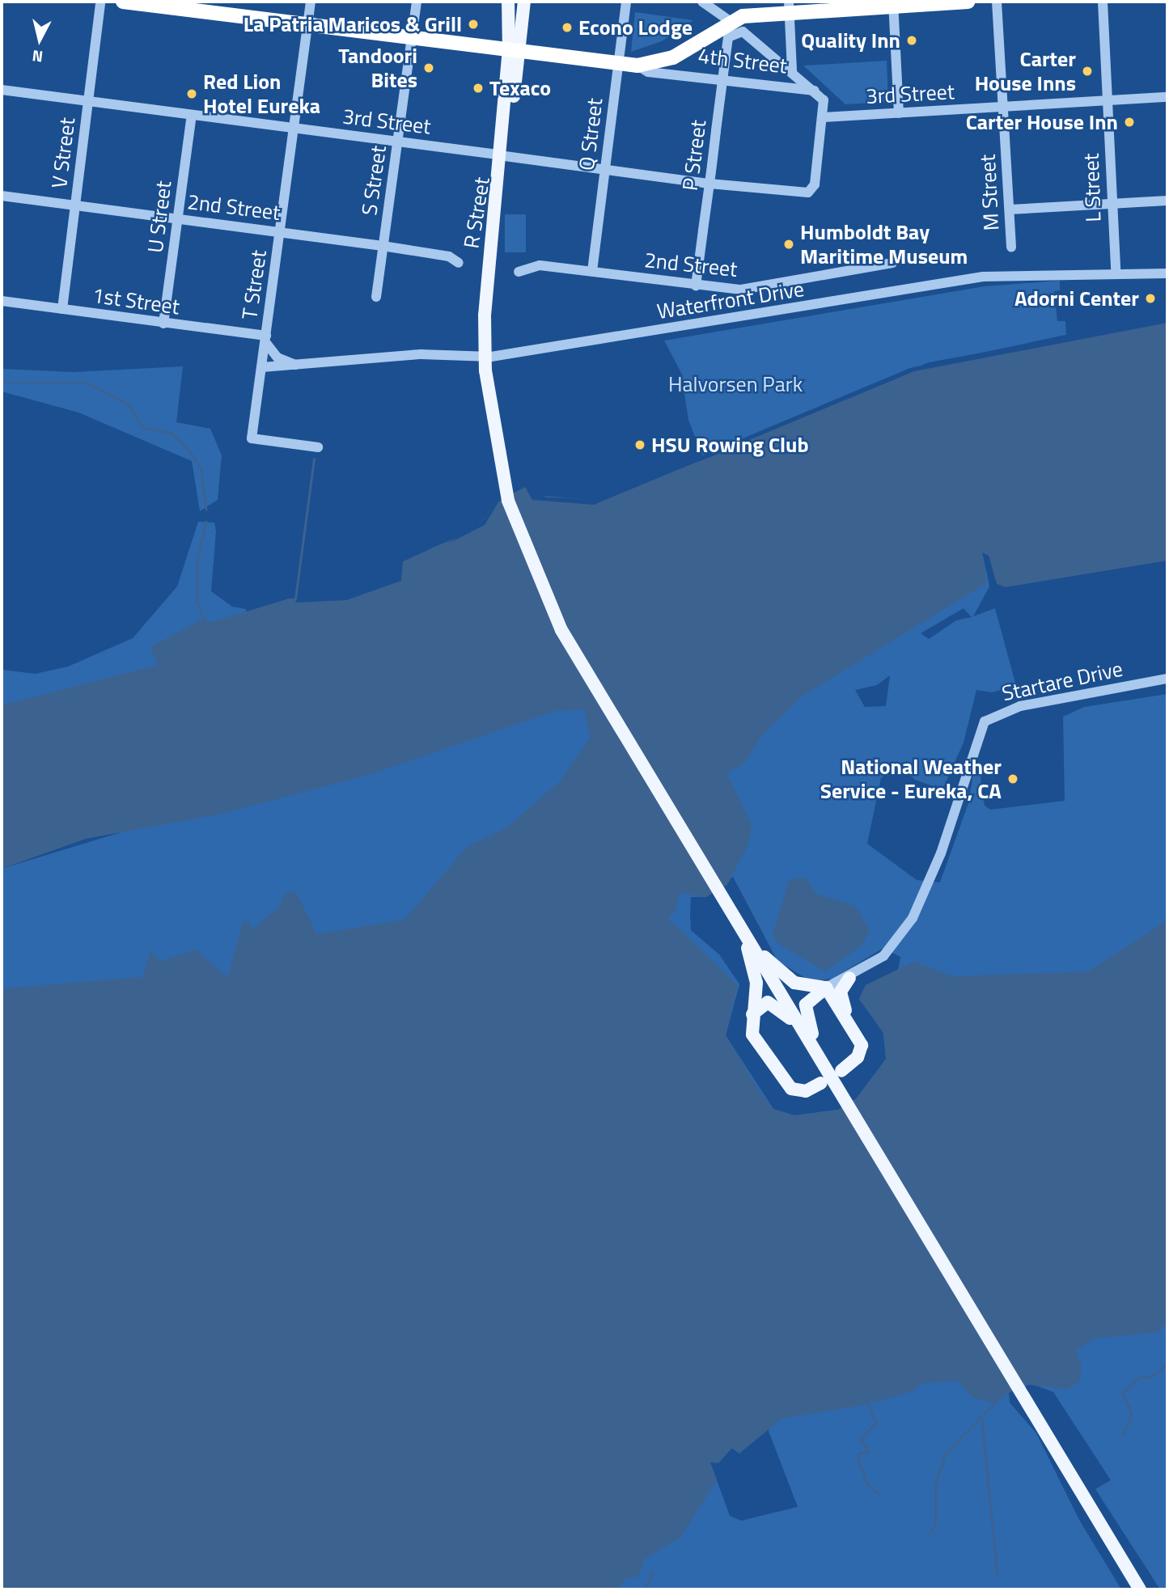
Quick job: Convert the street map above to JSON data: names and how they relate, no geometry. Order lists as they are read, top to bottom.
{
  "streets": {
    "highway": ["4th Street"],
    "main road": ["R Street"],
    "street": [
      "3rd Street",
      "Q Street",
      "V Street",
      "P Street",
      "S Street",
      "L Street",
      "M Street",
      "2nd Street",
      "U Street",
      "T Street",
      "Waterfront Drive",
      "1st Street",
      "Startare Drive"
    ]
  },
  "crossings": [
    ["4th Street", "Q Street"],
    ["4th Street", "P Street"],
    ["4th Street", "S Street"],
    ["4th Street", "R Street"],
    ["4th Street", "T Street"],
    ["3rd Street", "Q Street"],
    ["3rd Street", "V Street"],
    ["3rd Street", "P Street"],
    ["3rd Street", "S Street"],
    ["3rd Street", "L Street"],
    ["3rd Street", "M Street"],
    ["3rd Street", "R Street"],
    ["3rd Street", "U Street"],
    ["3rd Street", "T Street"],
    ["Q Street", "2nd Street"],
    ["V Street", "2nd Street"],
    ["V Street", "1st Street"],
    ["P Street", "2nd Street"],
    ["S Street", "2nd Street"],
    ["L Street", "Waterfront Drive"],
    ["2nd Street", "U Street"],
    ["2nd Street", "T Street"],
    ["U Street", "1st Street"],
    ["T Street", "Waterfront Drive"],
    ["T Street", "1st Street"]
  ],
  "parks": ["Halvorsen Park"],
  "places": [
    "La Patria Maricos & Grill",
    "Econo Lodge",
    "Quality Inn",
    "Tandoori Bites",
    "Carter House Inns",
    "Texaco",
    "Red Lion Hotel Eureka",
    "Carter House Inn",
    "Humboldt Bay Maritime Museum",
    "Adorni Center",
    "HSU Rowing Club",
    "National Weather Service - Eureka, CA"
  ],
  "north": "bottom"
}
